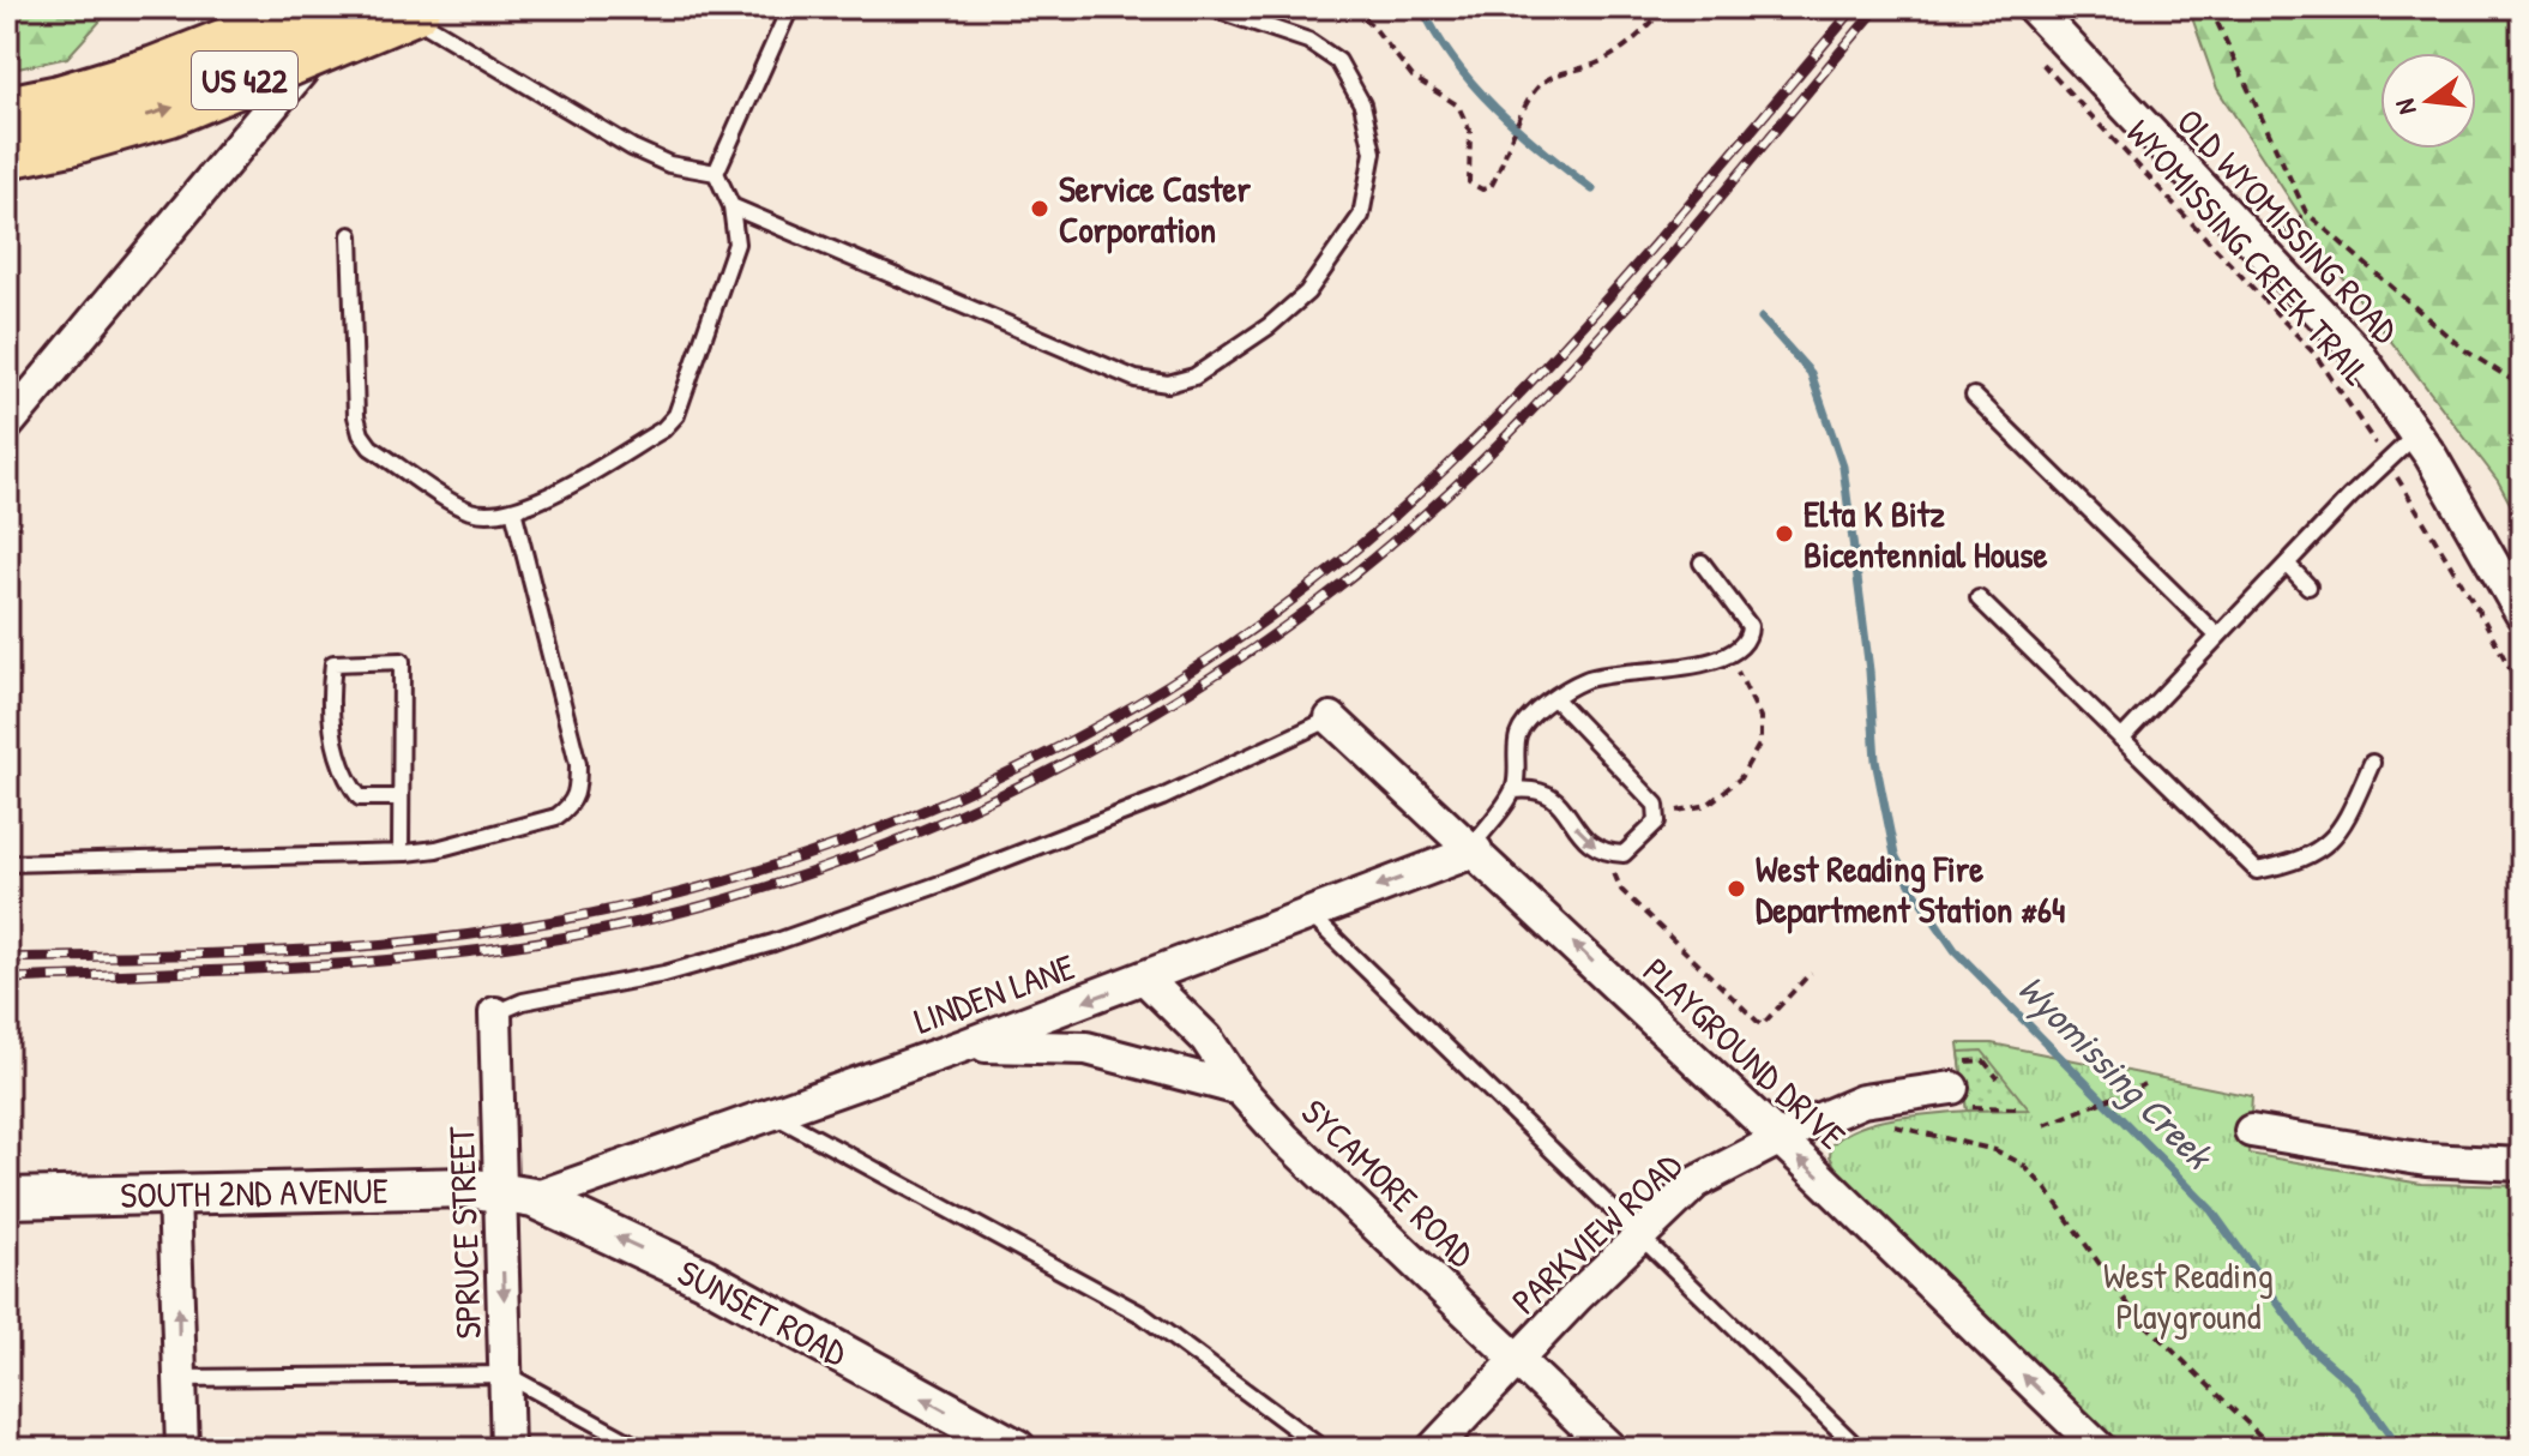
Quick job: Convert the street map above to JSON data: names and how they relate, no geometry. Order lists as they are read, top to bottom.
{
  "streets": {
    "highway": ["US 422"],
    "street": [
      "OLD WYOMISSING ROAD",
      "LINDEN LANE",
      "PLAYGROUND DRIVE",
      "SYCAMORE ROAD",
      "SOUTH 2ND AVENUE",
      "SPRUCE STREET",
      "PARKVIEW ROAD",
      "SUNSET ROAD"
    ],
    "path": ["WYOMISSING CREEK TRAIL"]
  },
  "crossings": [
    ["LINDEN LANE", "PLAYGROUND DRIVE"],
    ["LINDEN LANE", "SYCAMORE ROAD"],
    ["LINDEN LANE", "SOUTH 2ND AVENUE"],
    ["LINDEN LANE", "SPRUCE STREET"],
    ["LINDEN LANE", "SUNSET ROAD"],
    ["PLAYGROUND DRIVE", "PARKVIEW ROAD"],
    ["SYCAMORE ROAD", "PARKVIEW ROAD"],
    ["SOUTH 2ND AVENUE", "SPRUCE STREET"],
    ["SOUTH 2ND AVENUE", "SUNSET ROAD"],
    ["SPRUCE STREET", "SUNSET ROAD"]
  ],
  "one_way": [
    "LINDEN LANE",
    "PLAYGROUND DRIVE",
    "SPRUCE STREET",
    "SUNSET ROAD"
  ],
  "water": ["Wyomissing Creek"],
  "parks": ["West Reading Playground"],
  "places": ["Service Caster Corporation", "Elta K Bitz Bicentennial House", "West Reading Fire Department Station #64"],
  "north": "left"
}
